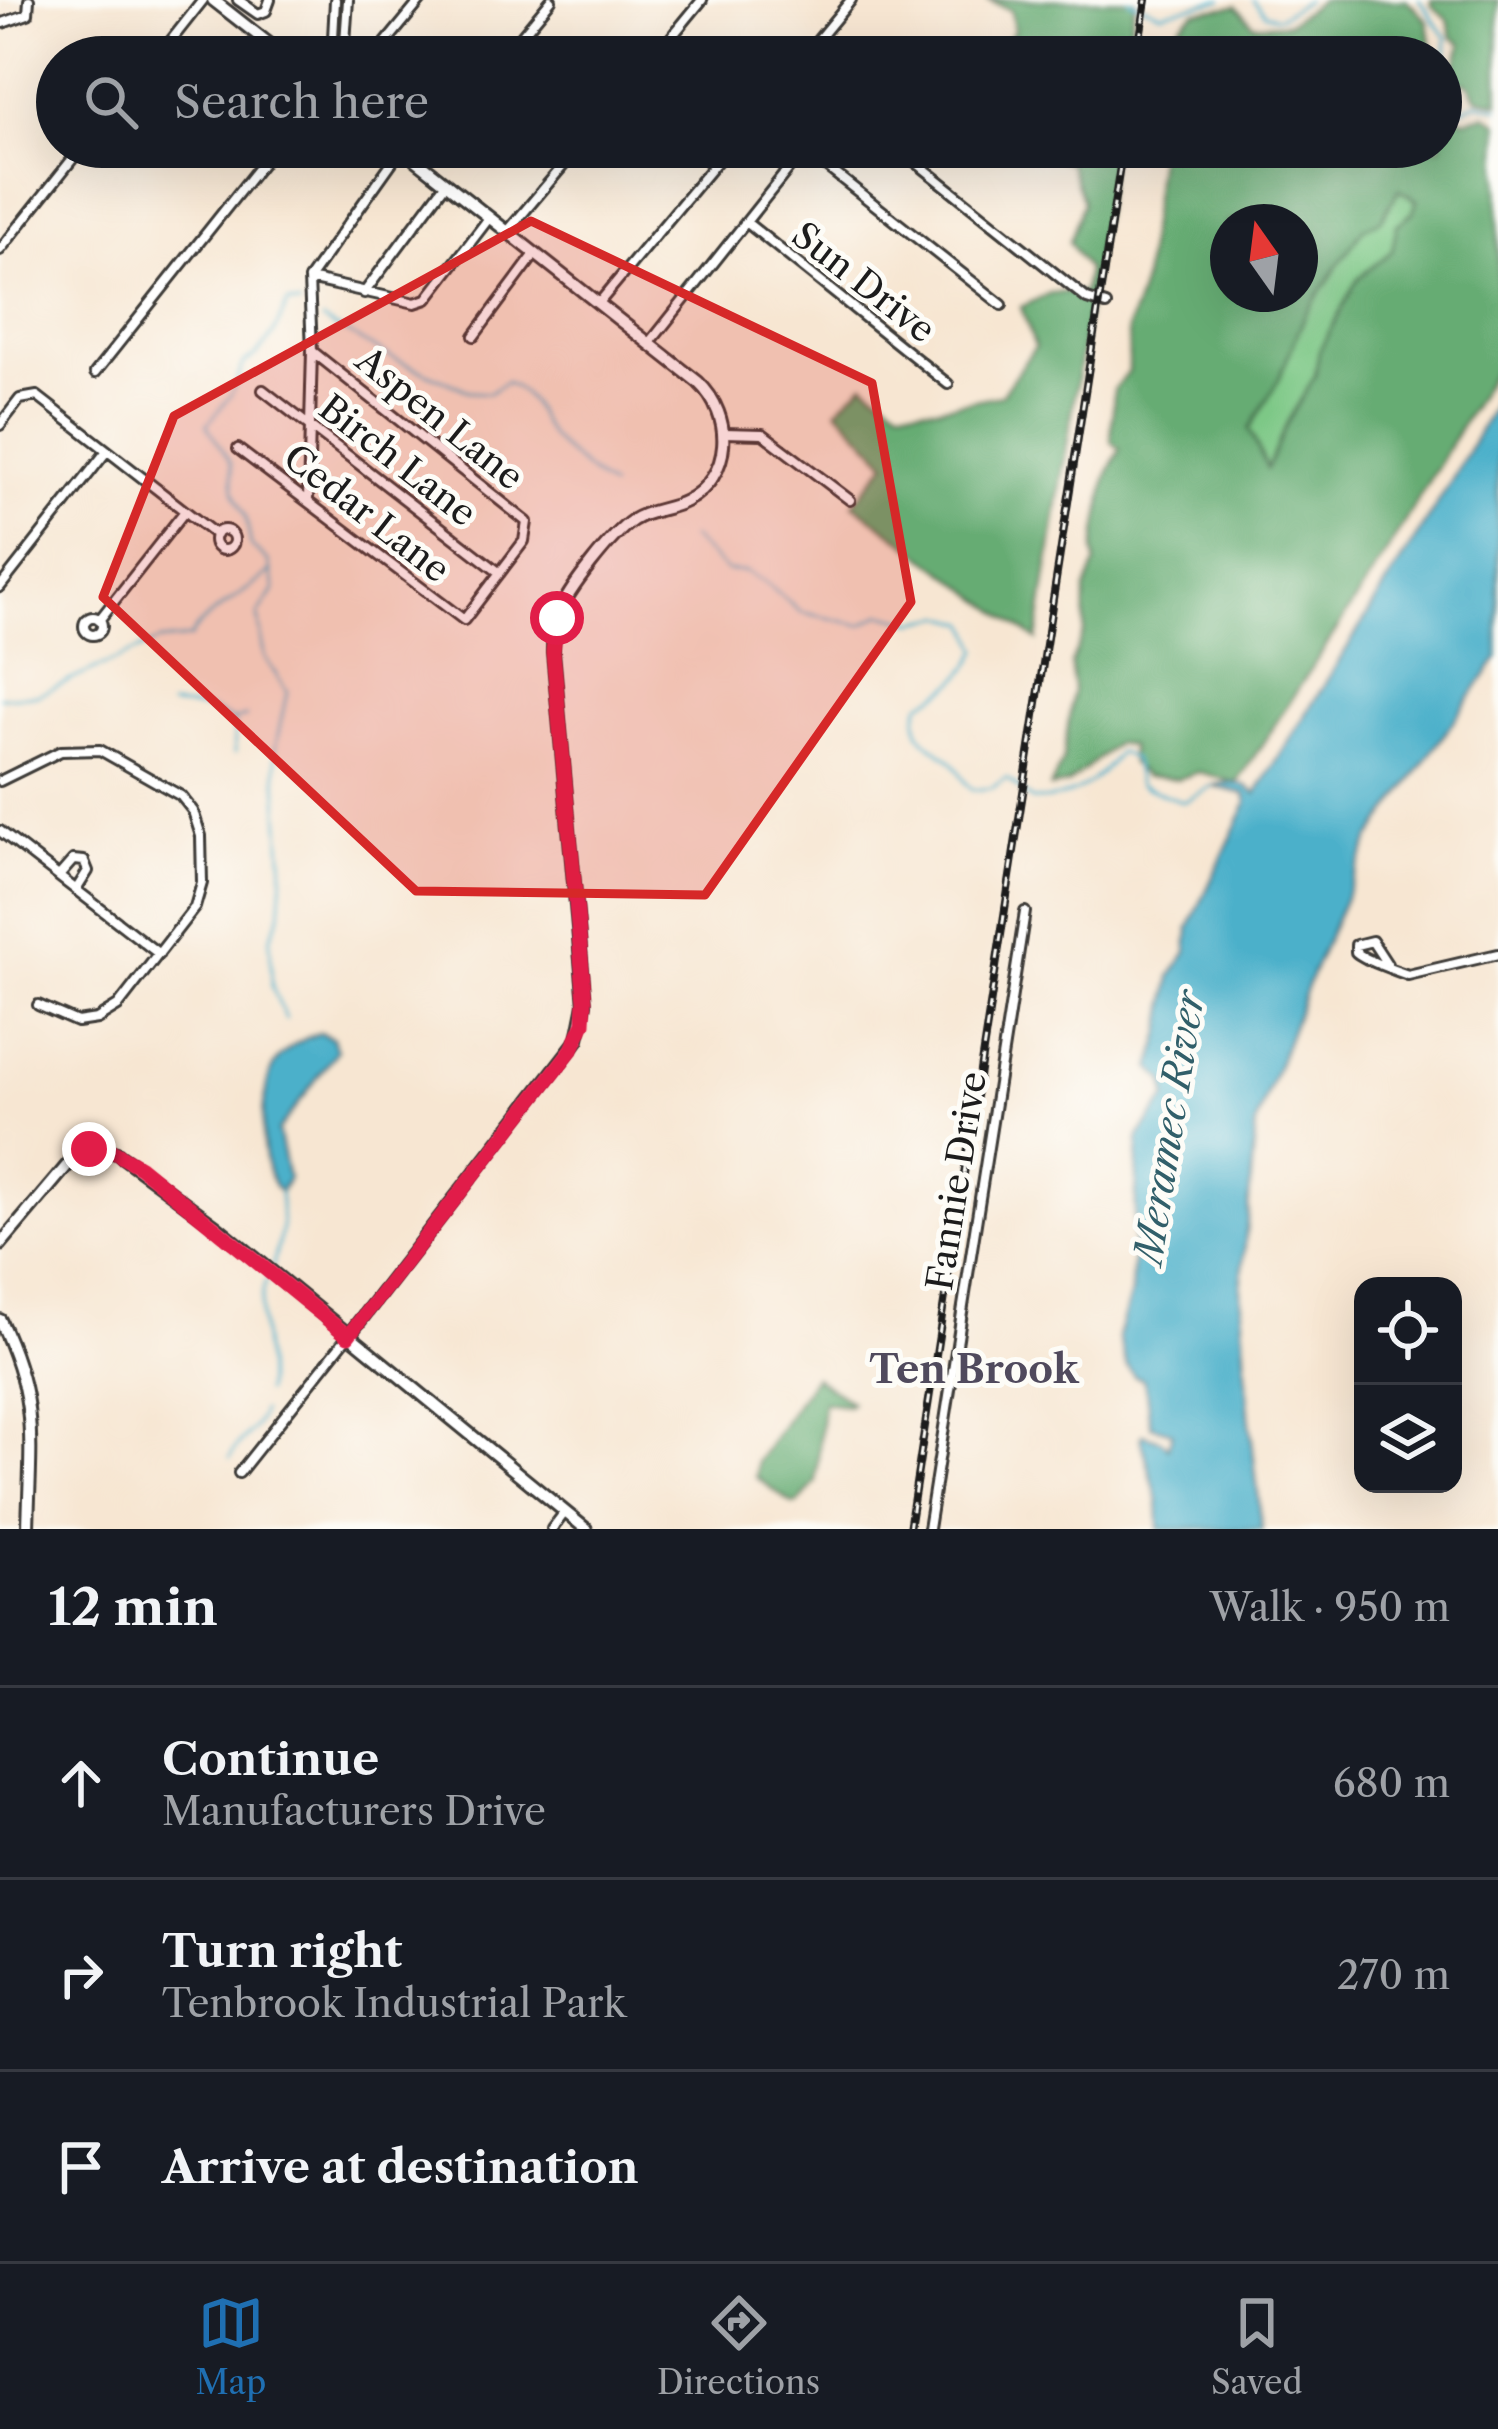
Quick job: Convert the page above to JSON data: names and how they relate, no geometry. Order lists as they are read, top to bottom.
{
  "streets": {
    "street": [
      "Sun Drive",
      "Aspen Lane",
      "Birch Lane",
      "Cedar Lane",
      "Fannie Drive"
    ]
  },
  "crossings": [
    ["Aspen Lane", "Birch Lane"],
    ["Aspen Lane", "Cedar Lane"],
    ["Birch Lane", "Cedar Lane"]
  ],
  "districts": ["Ten Brook"],
  "water": ["Meramec River"],
  "north": "top",
  "page": {
    "search": "Search here",
    "heading": ["12 min", "Walk · 950 m"],
    "list": [
      ["Continue", "Manufacturers Drive", "680 m"],
      ["Turn right", "Tenbrook Industrial Park", "270 m"],
      "Arrive at destination"
    ],
    "nav": ["Map", "Directions", "Saved"]
  }
}
